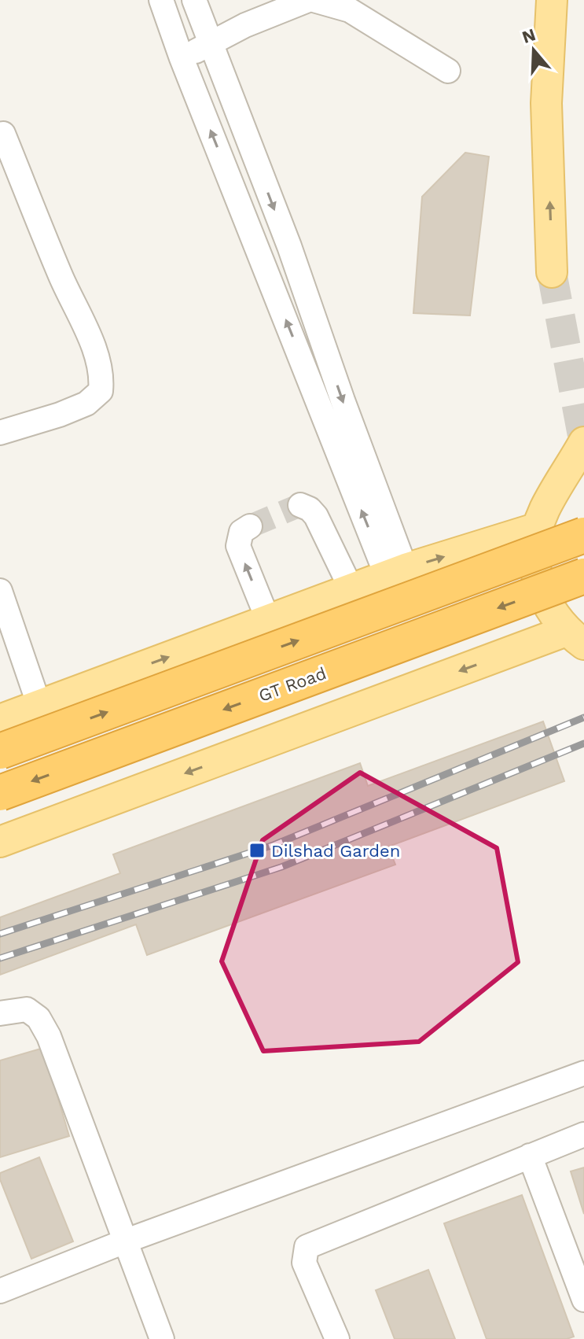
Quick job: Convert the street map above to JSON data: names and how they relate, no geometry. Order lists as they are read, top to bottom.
{
  "streets": {
    "highway": ["GT Road"]
  },
  "places": {
    "transit": ["Dilshad Garden"]
  },
  "north": "top"
}
